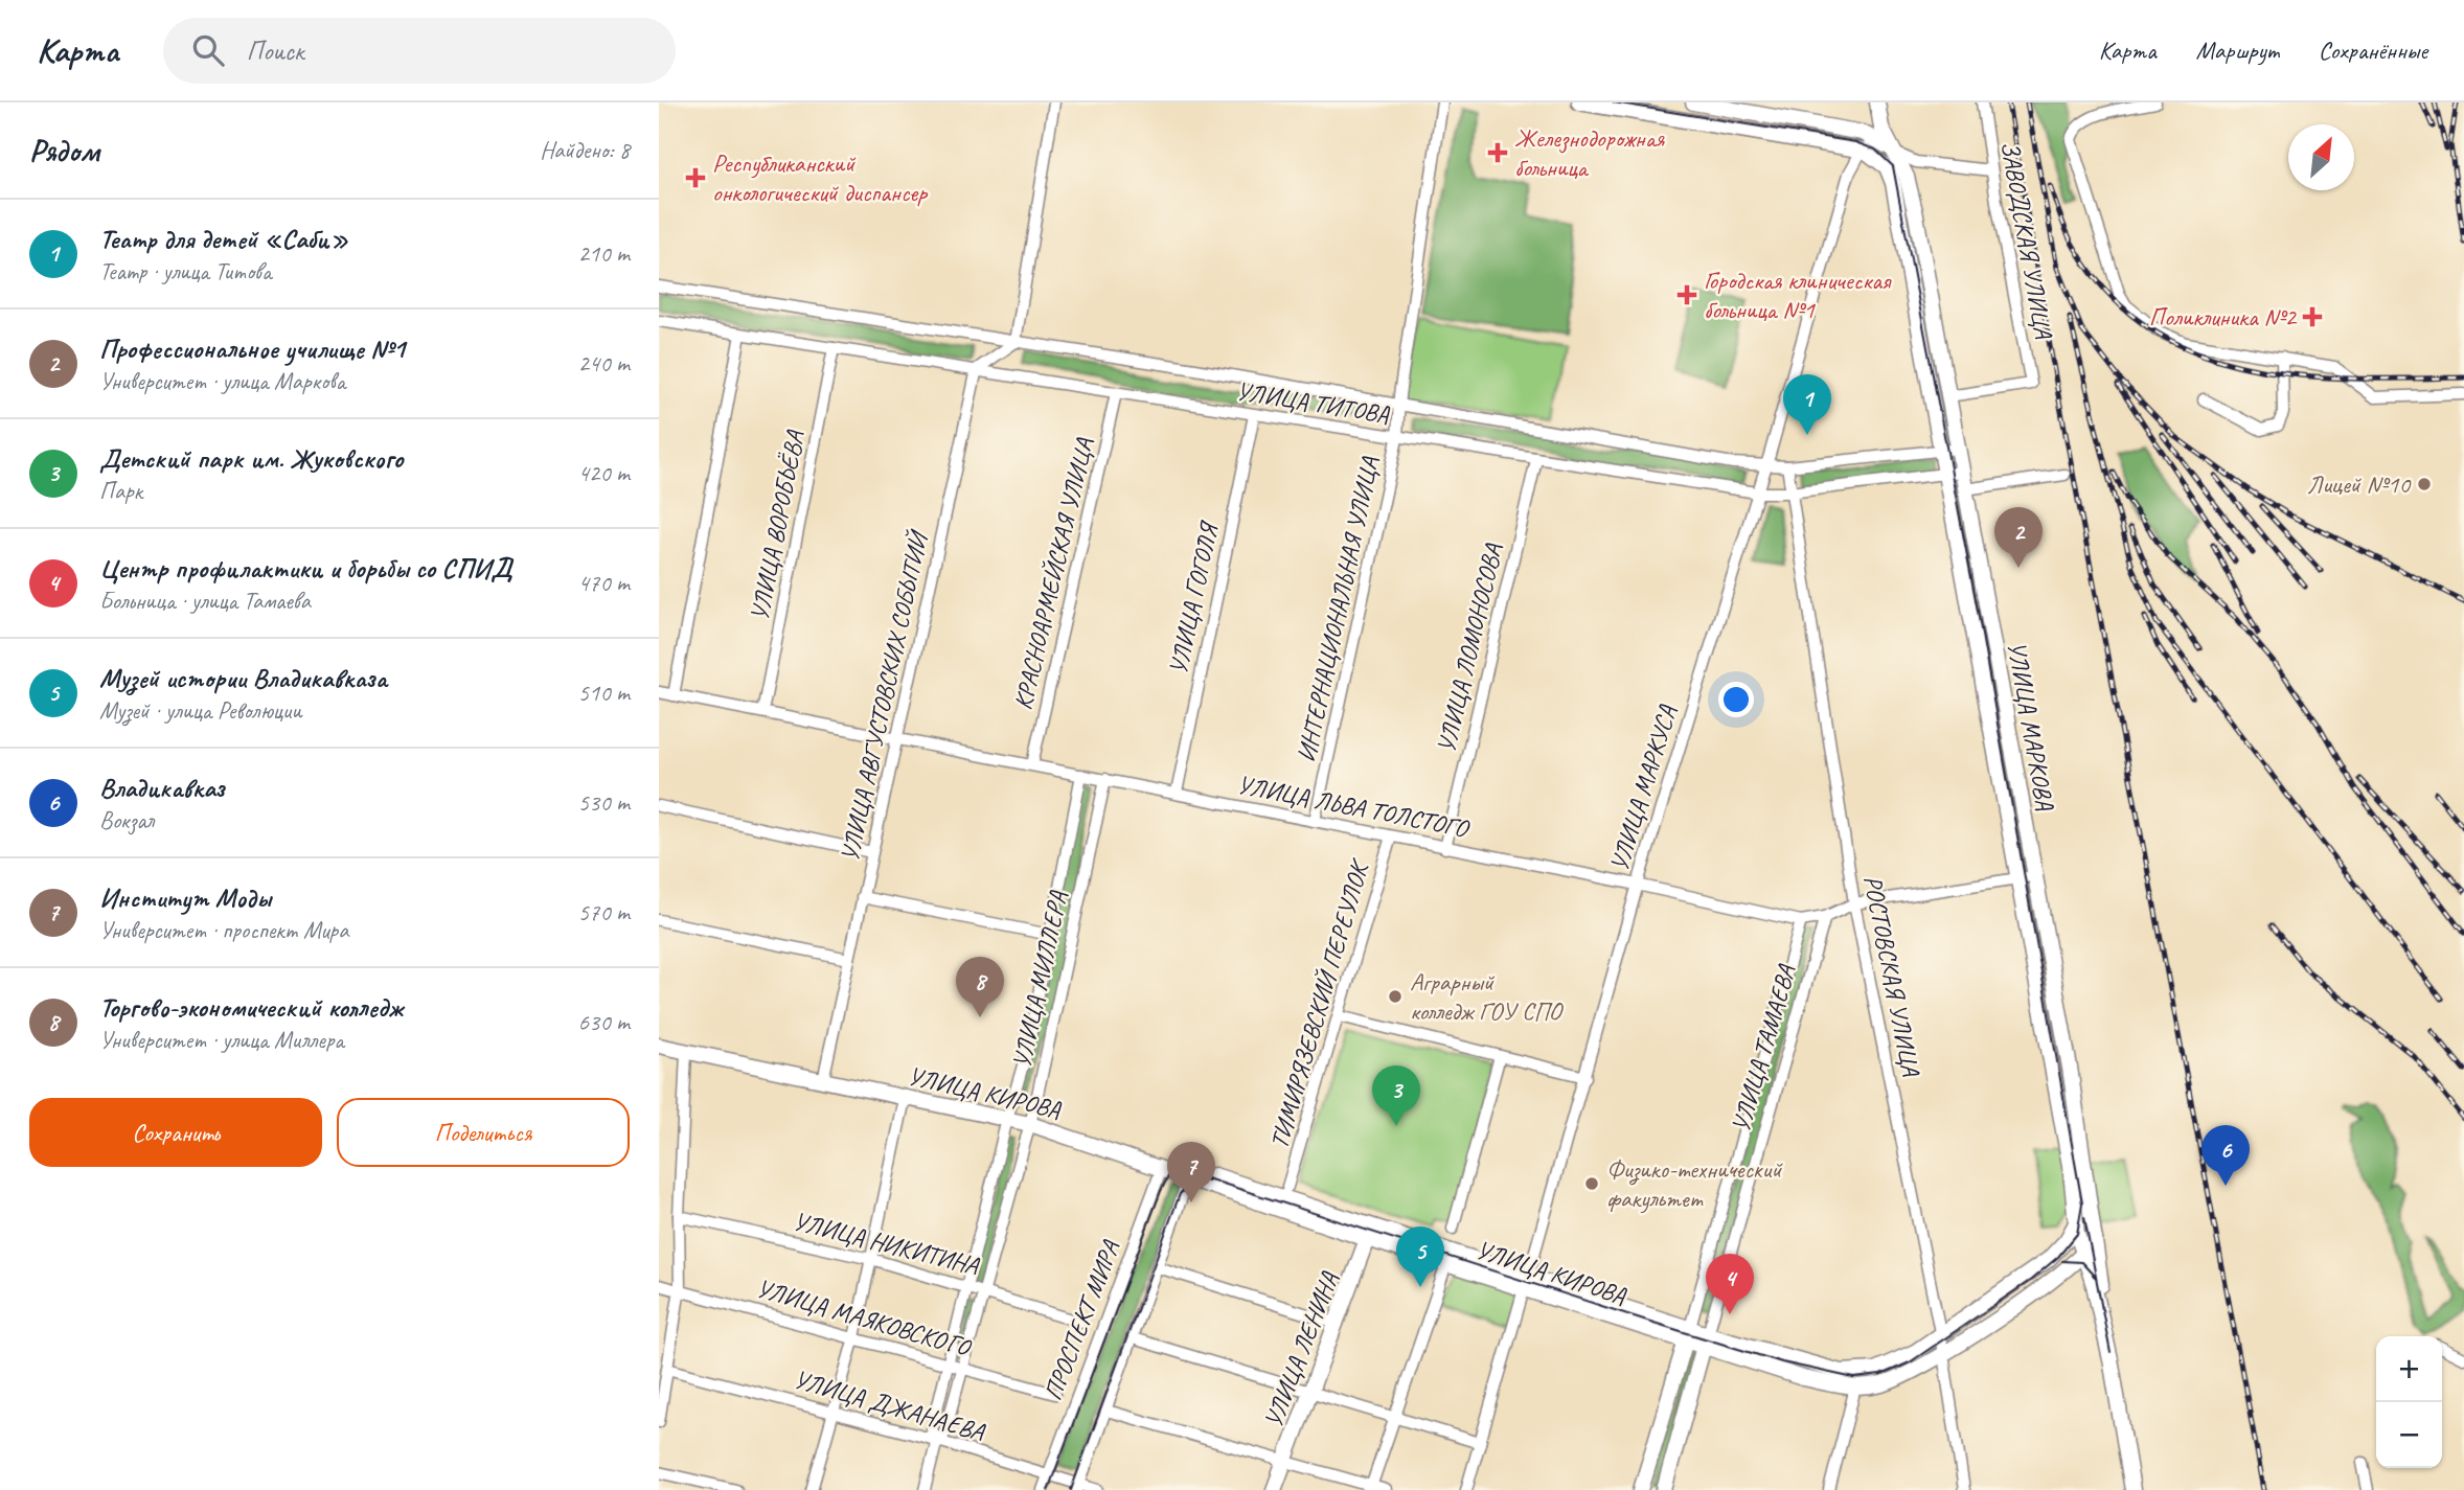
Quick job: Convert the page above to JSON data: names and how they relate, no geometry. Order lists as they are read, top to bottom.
{
  "streets": {
    "main road": [
      "УЛИЦА МАРКОВА",
      "УЛИЦА МАРКУСА",
      "УЛИЦА ТАМАЕВА",
      "УЛИЦА КИРОВА",
      "УЛИЦА ЛЕНИНА"
    ],
    "street": [
      "ЗАВОДСКАЯ УЛИЦА",
      "УЛИЦА ТИТОВА",
      "УЛИЦА ВОРОБЬЁВА",
      "КРАСНОАРМЕЙСКАЯ УЛИЦА",
      "УЛИЦА ГОГОЛЯ",
      "ИНТЕРНАЦИОНАЛЬНАЯ УЛИЦА",
      "УЛИЦА ЛОМОНОСОВА",
      "УЛИЦА АВГУСТОВСКИХ СОБЫТИЙ",
      "УЛИЦА ЛЬВА ТОЛСТОГО",
      "РОСТОВСКАЯ УЛИЦА",
      "УЛИЦА МИЛЛЕРА",
      "ТИМИРЯЗЕВСКИЙ ПЕРЕУЛОК",
      "УЛИЦА НИКИТИНА",
      "УЛИЦА МАЯКОВСКОГО",
      "ПРОСПЕКТ МИРА",
      "УЛИЦА ДЖАНАЕВА"
    ]
  },
  "crossings": [
    ["ЗАВОДСКАЯ УЛИЦА", "УЛИЦА МАРКОВА"],
    ["УЛИЦА ТИТОВА", "УЛИЦА ВОРОБЬЁВА"],
    ["УЛИЦА ТИТОВА", "КРАСНОАРМЕЙСКАЯ УЛИЦА"],
    ["УЛИЦА ТИТОВА", "УЛИЦА ГОГОЛЯ"],
    ["УЛИЦА ТИТОВА", "ИНТЕРНАЦИОНАЛЬНАЯ УЛИЦА"],
    ["УЛИЦА ТИТОВА", "УЛИЦА ЛОМОНОСОВА"],
    ["УЛИЦА ТИТОВА", "УЛИЦА АВГУСТОВСКИХ СОБЫТИЙ"],
    ["УЛИЦА ТИТОВА", "УЛИЦА МАРКОВА"],
    ["УЛИЦА ТИТОВА", "УЛИЦА МАРКУСА"],
    ["УЛИЦА ТИТОВА", "РОСТОВСКАЯ УЛИЦА"],
    ["УЛИЦА ВОРОБЬЁВА", "УЛИЦА ЛЬВА ТОЛСТОГО"],
    ["КРАСНОАРМЕЙСКАЯ УЛИЦА", "УЛИЦА ЛЬВА ТОЛСТОГО"],
    ["УЛИЦА ГОГОЛЯ", "УЛИЦА ЛЬВА ТОЛСТОГО"],
    ["ИНТЕРНАЦИОНАЛЬНАЯ УЛИЦА", "УЛИЦА ЛЬВА ТОЛСТОГО"],
    ["УЛИЦА ЛОМОНОСОВА", "УЛИЦА ЛЬВА ТОЛСТОГО"],
    ["УЛИЦА АВГУСТОВСКИХ СОБЫТИЙ", "УЛИЦА ЛЬВА ТОЛСТОГО"],
    ["УЛИЦА АВГУСТОВСКИХ СОБЫТИЙ", "УЛИЦА КИРОВА"],
    ["УЛИЦА МАРКОВА", "УЛИЦА МАРКУСА"],
    ["УЛИЦА МАРКОВА", "УЛИЦА ЛЬВА ТОЛСТОГО"],
    ["УЛИЦА МАРКОВА", "УЛИЦА КИРОВА"],
    ["УЛИЦА МАРКУСА", "УЛИЦА ЛЬВА ТОЛСТОГО"],
    ["УЛИЦА МАРКУСА", "УЛИЦА КИРОВА"],
    ["УЛИЦА ЛЬВА ТОЛСТОГО", "РОСТОВСКАЯ УЛИЦА"],
    ["УЛИЦА ЛЬВА ТОЛСТОГО", "УЛИЦА МИЛЛЕРА"],
    ["УЛИЦА ЛЬВА ТОЛСТОГО", "ТИМИРЯЗЕВСКИЙ ПЕРЕУЛОК"],
    ["УЛИЦА ЛЬВА ТОЛСТОГО", "УЛИЦА ТАМАЕВА"],
    ["РОСТОВСКАЯ УЛИЦА", "УЛИЦА КИРОВА"],
    ["УЛИЦА МИЛЛЕРА", "УЛИЦА КИРОВА"],
    ["УЛИЦА МИЛЛЕРА", "УЛИЦА НИКИТИНА"],
    ["УЛИЦА МИЛЛЕРА", "УЛИЦА МАЯКОВСКОГО"],
    ["УЛИЦА МИЛЛЕРА", "УЛИЦА ДЖАНАЕВА"],
    ["УЛИЦА ТАМАЕВА", "УЛИЦА КИРОВА"],
    ["УЛИЦА КИРОВА", "ПРОСПЕКТ МИРА"],
    ["УЛИЦА КИРОВА", "УЛИЦА ЛЕНИНА"],
    ["ПРОСПЕКТ МИРА", "УЛИЦА ДЖАНАЕВА"]
  ],
  "places": {
    "health": [
      "Железнодорожная больница",
      "Республиканский онкологический диспансер",
      "Городская клиническая больница №1",
      "Поликлиника №2"
    ],
    "other": ["Лицей №10", "Аграрный колледж ГОУ СПО", "Физико-технический факультет"]
  },
  "north": "top right",
  "page": {
    "header": "Карта",
    "search": "Поиск",
    "nav": ["Карта", "Маршрут", "Сохранённые"],
    "heading": ["Рядом", "Найдено: 8"],
    "list": [
      {
        "mark": "1",
        "name": "Театр для детей «Саби»",
        "note": "Театр · улица Титова",
        "value": "210 m"
      },
      {
        "mark": "2",
        "name": "Профессиональное училище №1",
        "note": "Университет · улица Маркова",
        "value": "240 m"
      },
      {
        "mark": "3",
        "name": "Детский парк им. Жуковского",
        "note": "Парк",
        "value": "420 m"
      },
      {
        "mark": "4",
        "name": "Центр профилактики и борьбы со СПИД",
        "note": "Больница · улица Тамаева",
        "value": "470 m"
      },
      {
        "mark": "5",
        "name": "Музей истории Владикавказа",
        "note": "Музей · улица Революции",
        "value": "510 m"
      },
      {
        "mark": "6",
        "name": "Владикавказ",
        "note": "Вокзал",
        "value": "530 m"
      },
      {
        "mark": "7",
        "name": "Институт Моды",
        "note": "Университет · проспект Мира",
        "value": "570 m"
      },
      {
        "mark": "8",
        "name": "Торгово-экономический колледж",
        "note": "Университет · улица Миллера",
        "value": "630 m"
      }
    ],
    "pins": [
      "1",
      "2",
      "8",
      "3",
      "6",
      "7",
      "5",
      "4"
    ],
    "buttons": ["Сохранить", "Поделиться"],
    "map_buttons": ["+", "−"]
  }
}
